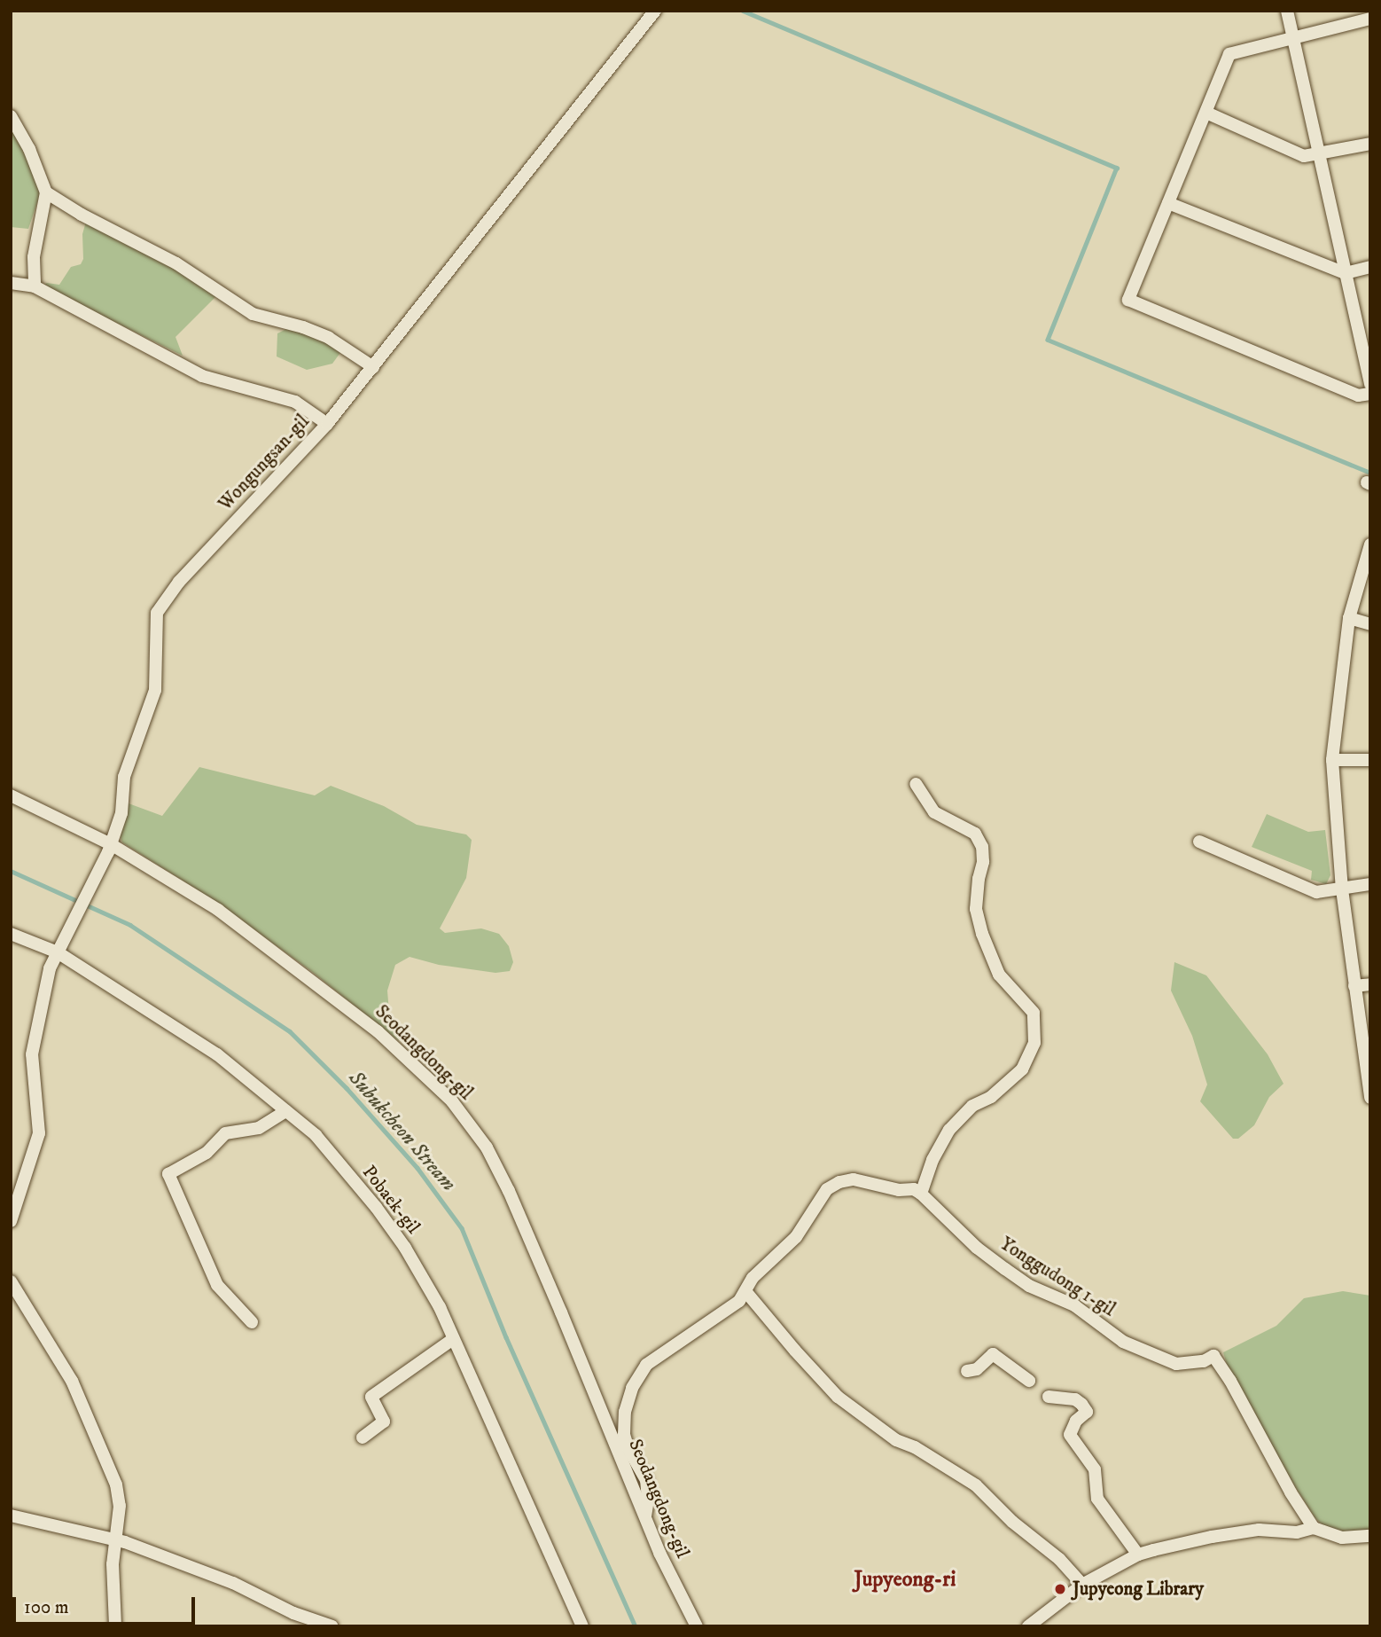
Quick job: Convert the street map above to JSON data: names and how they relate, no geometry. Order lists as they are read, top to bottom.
{
  "streets": {
    "street": [
      "Wongungsan-gil",
      "Seodangdong-gil",
      "Pobaek-gil",
      "Yonggudong 1-gil"
    ]
  },
  "crossings": [
    ["Wongungsan-gil", "Seodangdong-gil"],
    ["Wongungsan-gil", "Pobaek-gil"]
  ],
  "districts": ["Jupyeong-ri"],
  "water": ["Subukcheon Stream"],
  "places": ["Jupyeong Library"],
  "scale_bar": "100 m"
}
